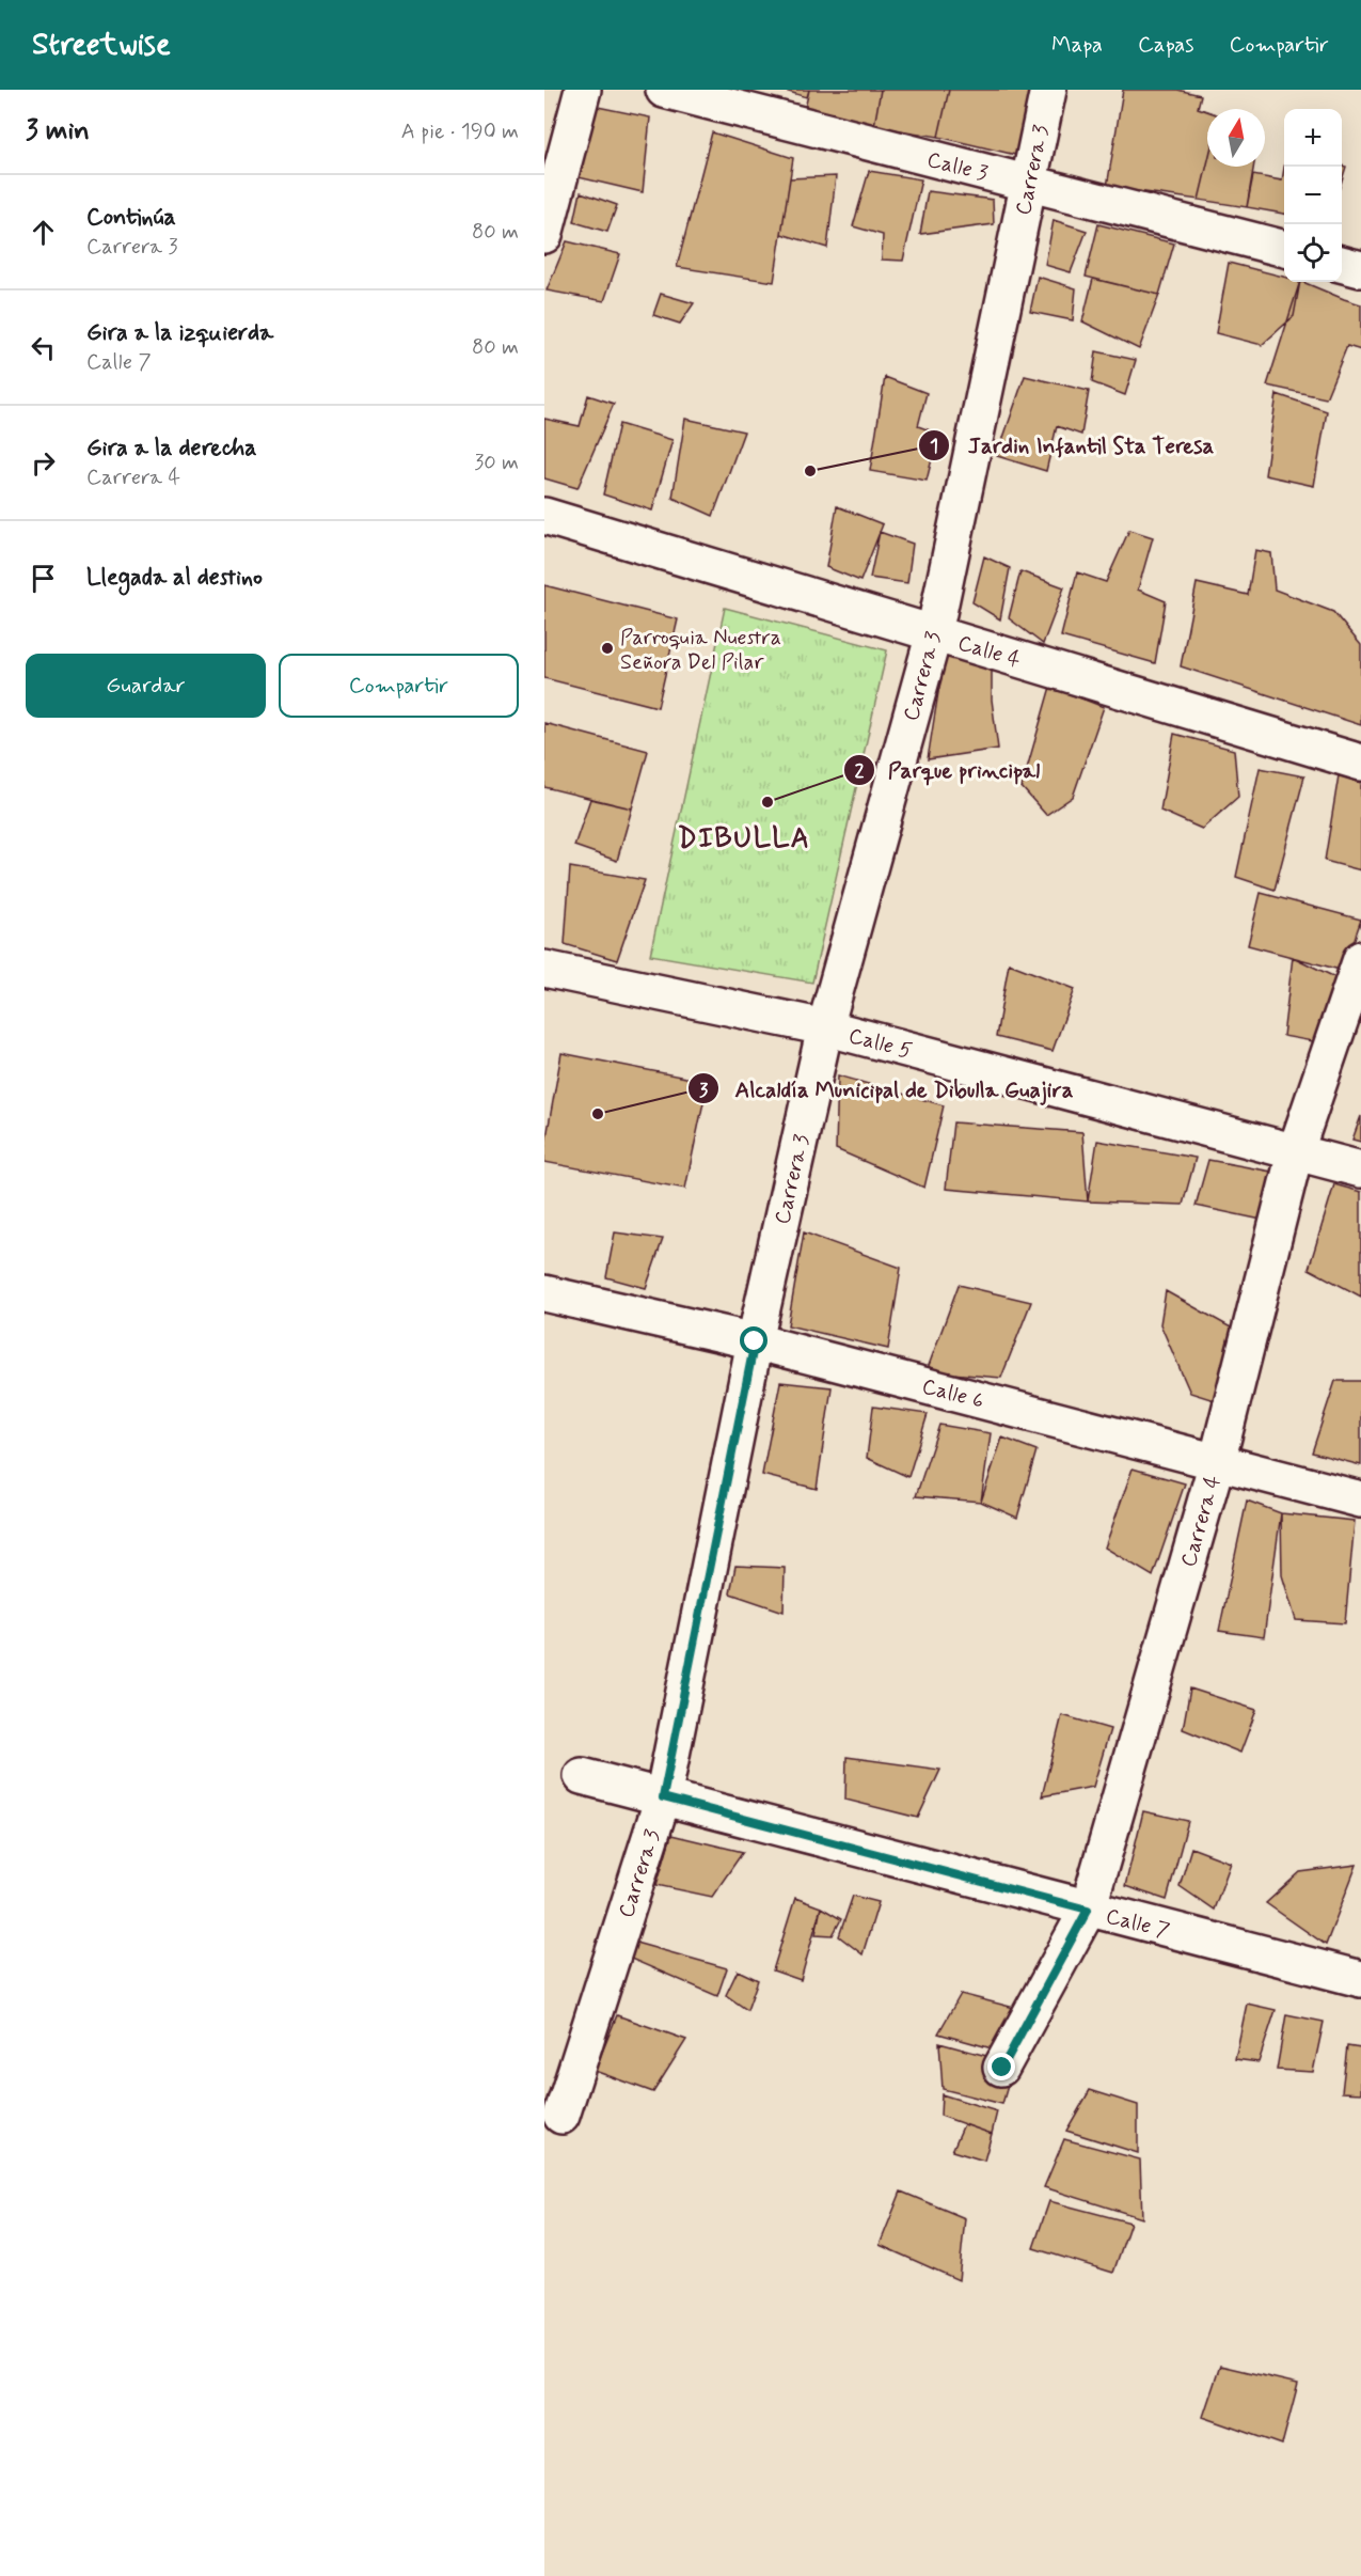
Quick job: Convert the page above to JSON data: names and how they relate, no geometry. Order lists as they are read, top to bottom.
{
  "streets": {
    "street": [
      "Calle 3",
      "Carrera 3",
      "Calle 4",
      "Calle 5",
      "Calle 6",
      "Carrera 4",
      "Calle 7"
    ]
  },
  "crossings": [
    ["Calle 3", "Carrera 3"],
    ["Carrera 3", "Calle 4"],
    ["Carrera 3", "Calle 5"],
    ["Carrera 3", "Calle 6"],
    ["Carrera 3", "Calle 7"],
    ["Calle 5", "Carrera 4"],
    ["Calle 6", "Carrera 4"],
    ["Carrera 4", "Calle 7"]
  ],
  "districts": ["DIBULLA"],
  "places": [
    "Jardin Infantil Sta Teresa",
    "Parroquia Nuestra Señora Del Pilar",
    "Parque principal",
    "Alcaldía Municipal de Dibulla Guajira"
  ],
  "north": "top",
  "page": {
    "header": "Streetwise",
    "nav": ["Mapa", "Capas", "Compartir"],
    "heading": ["3 min", "A pie · 190 m"],
    "map_buttons": ["+", "−"],
    "list": [
      ["Continúa", "Carrera 3", "80 m"],
      ["Gira a la izquierda", "Calle 7", "80 m"],
      ["Gira a la derecha", "Carrera 4", "30 m"],
      "Llegada al destino"
    ],
    "buttons": ["Guardar", "Compartir"]
  }
}
